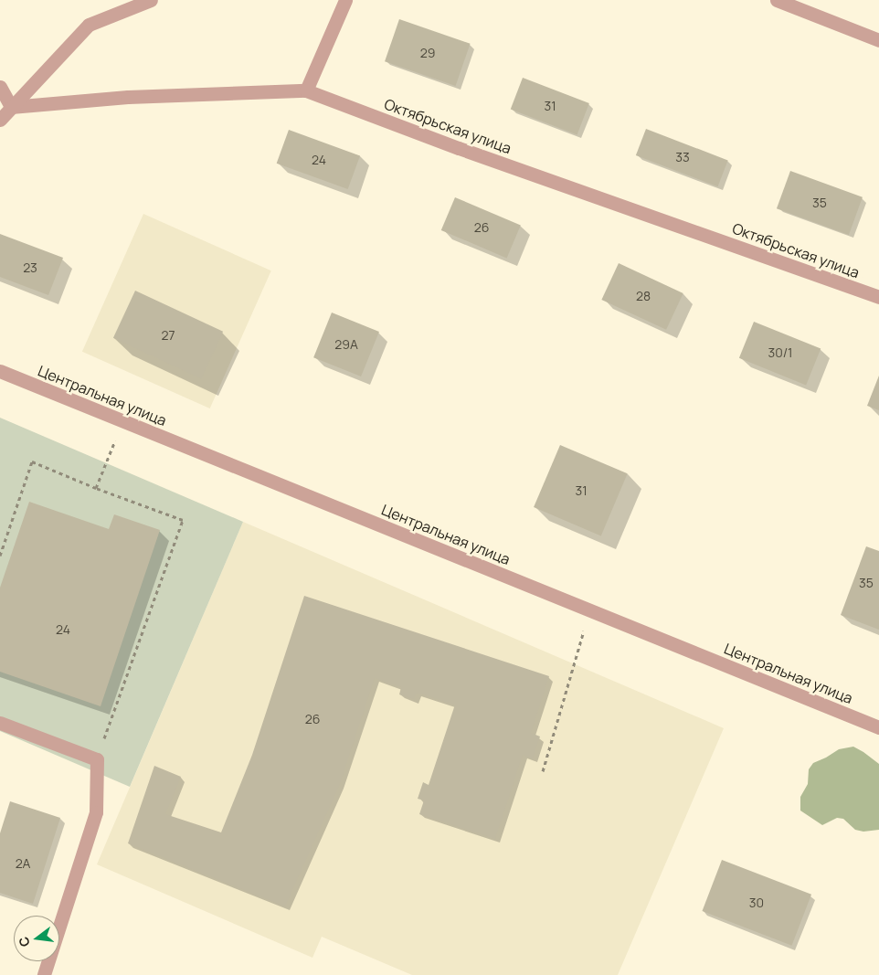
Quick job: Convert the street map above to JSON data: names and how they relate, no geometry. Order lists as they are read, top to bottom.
{
  "streets": {
    "street": ["Октябрьская улица", "Центральная улица"]
  },
  "house_numbers": [
    "29",
    "31",
    "33",
    "24",
    "35",
    "26",
    "23",
    "28",
    "27",
    "29А",
    "30/1",
    "31",
    "35",
    "24",
    "26",
    "2А",
    "30"
  ],
  "north": "left"
}
